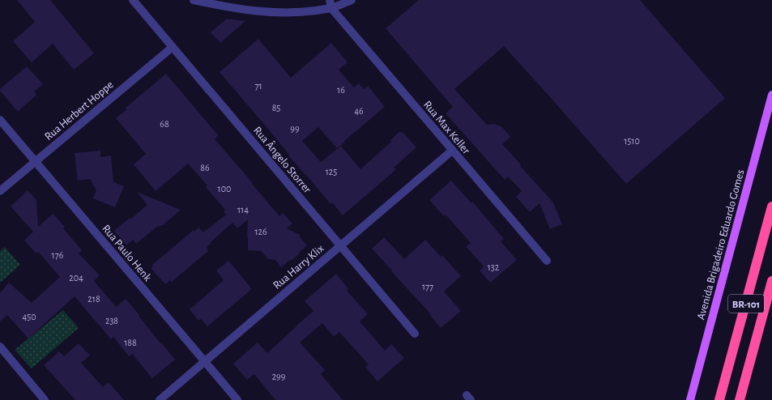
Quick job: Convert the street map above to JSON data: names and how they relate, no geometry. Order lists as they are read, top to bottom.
{
  "streets": {
    "highway": ["BR-101"],
    "main road": ["Avenida Brigadeiro Eduardo Gomes"],
    "street": [
      "Rua Herbert Hoppe",
      "Rua Max Keller",
      "Rua Ângelo Storrer",
      "Rua Paulo Henk",
      "Rua Harry Klix"
    ]
  },
  "crossings": [
    ["Rua Herbert Hoppe", "Rua Ângelo Storrer"],
    ["Rua Herbert Hoppe", "Rua Paulo Henk"],
    ["Rua Max Keller", "Rua Harry Klix"],
    ["Rua Ângelo Storrer", "Rua Harry Klix"],
    ["Rua Paulo Henk", "Rua Harry Klix"]
  ],
  "house_numbers": [
    "71",
    "16",
    "85",
    "46",
    "68",
    "99",
    "1510",
    "86",
    "125",
    "100",
    "114",
    "126",
    "176",
    "132",
    "204",
    "177",
    "218",
    "450",
    "238",
    "188",
    "299"
  ]
}
